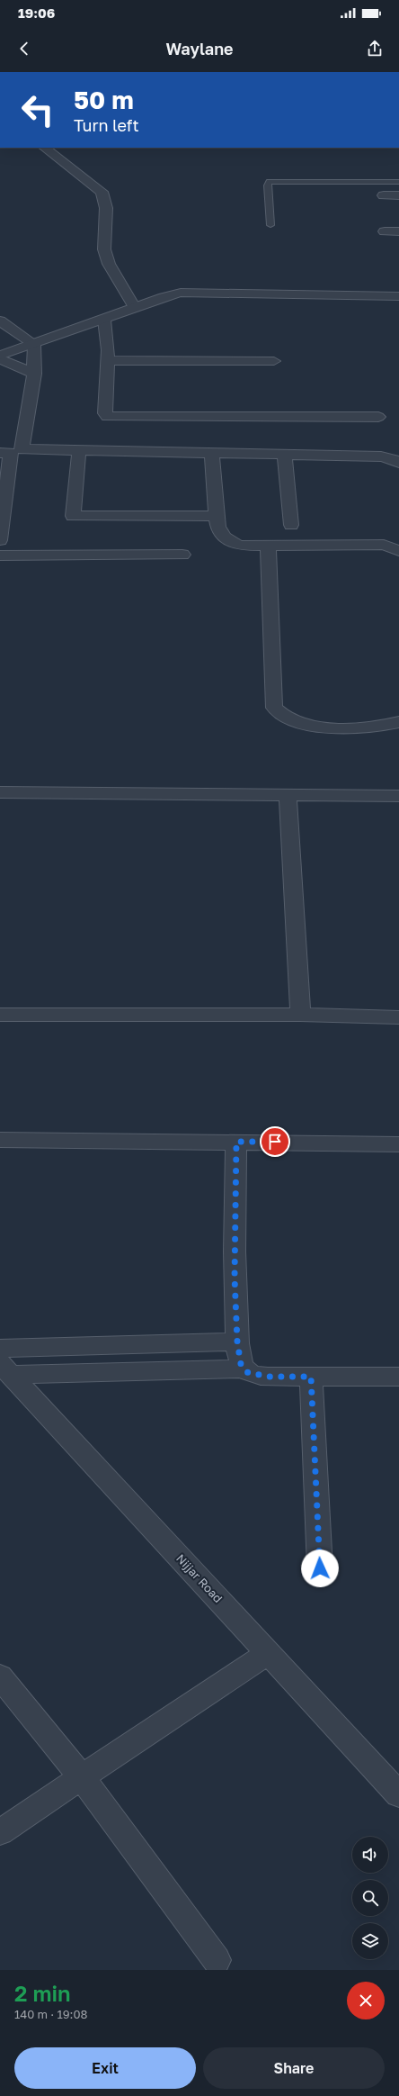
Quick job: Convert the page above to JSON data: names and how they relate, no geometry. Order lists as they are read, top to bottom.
{
  "streets": {
    "street": ["Nijjar Road"]
  },
  "page": {
    "status": "19:06",
    "header": "Waylane",
    "turn": ["50 m", "Turn left"],
    "heading": ["2 min", "140 m · 19:08"],
    "buttons": ["Exit", "Share"]
  }
}
